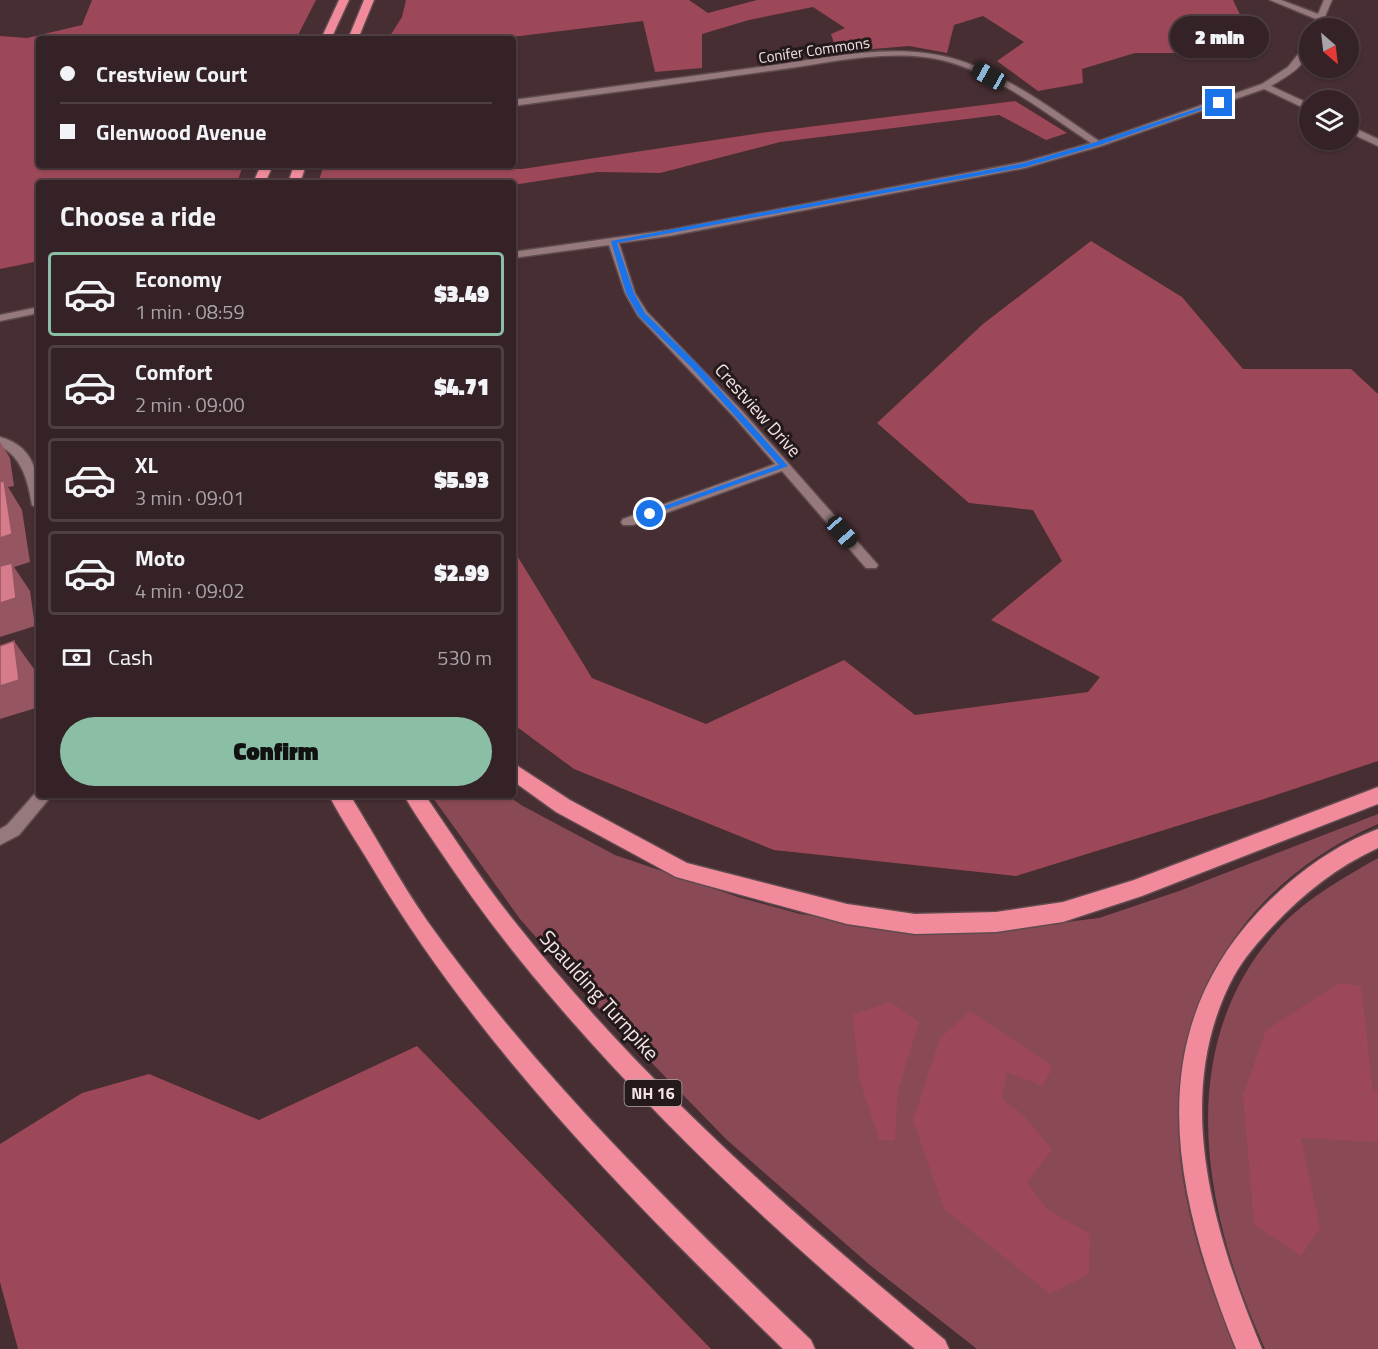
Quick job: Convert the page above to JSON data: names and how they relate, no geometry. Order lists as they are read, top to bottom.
{
  "streets": {
    "highway": ["Spaulding Turnpike", "NH 16"],
    "street": ["Conifer Commons", "Crestview Drive"]
  },
  "north": "bottom right",
  "page": {
    "bubble": "2 min",
    "banner": ["Crestview Court", "Glenwood Avenue"],
    "heading": "Choose a ride",
    "list": [
      {
        "name": "Economy",
        "note": "1 min · 08:59",
        "value": "$3.49"
      },
      {
        "name": "Comfort",
        "note": "2 min · 09:00",
        "value": "$4.71"
      },
      {
        "name": "XL",
        "note": "3 min · 09:01",
        "value": "$5.93"
      },
      {
        "name": "Moto",
        "note": "4 min · 09:02",
        "value": "$2.99"
      }
    ],
    "pay": ["Cash", "530 m"],
    "buttons": "Confirm"
  }
}
